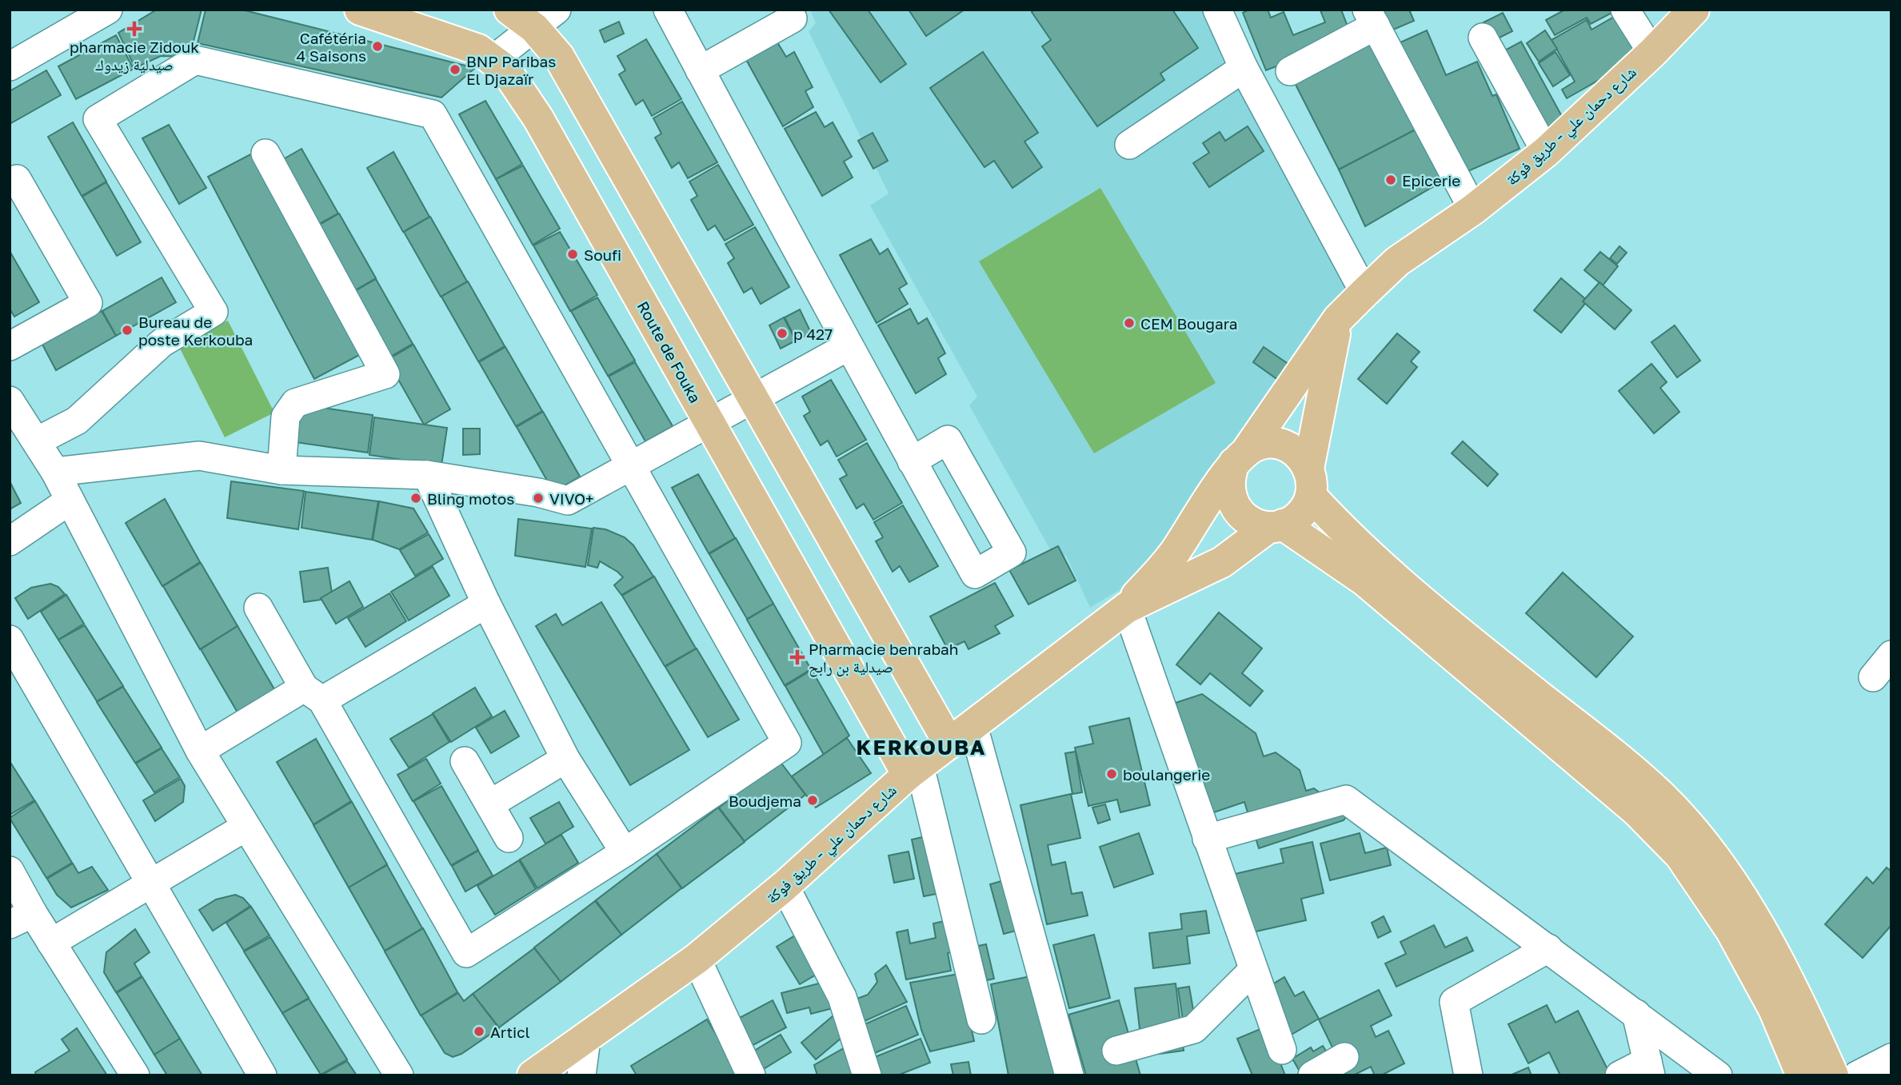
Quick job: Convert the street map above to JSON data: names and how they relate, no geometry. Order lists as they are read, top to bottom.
{
  "streets": {
    "main road": ["شارع دحمان علي - طريق فوكة", "Route de Fouka"]
  },
  "crossings": [
    ["شارع دحمان علي - طريق فوكة", "Route de Fouka"]
  ],
  "districts": ["KERKOUBA"],
  "places": {
    "health": ["pharmacie Zidouk صيدلية زيدوك", "Pharmacie benrabah صيدلية بن رابح"],
    "other": [
      "Cafétéria 4 Saisons",
      "BNP Paribas El Djazaïr",
      "Epicerie",
      "Soufi",
      "CEM Bougara",
      "Bureau de poste Kerkouba",
      "p 427",
      "Bling motos",
      "VIVO+",
      "boulangerie",
      "Boudjema",
      "Articl"
    ]
  }
}
